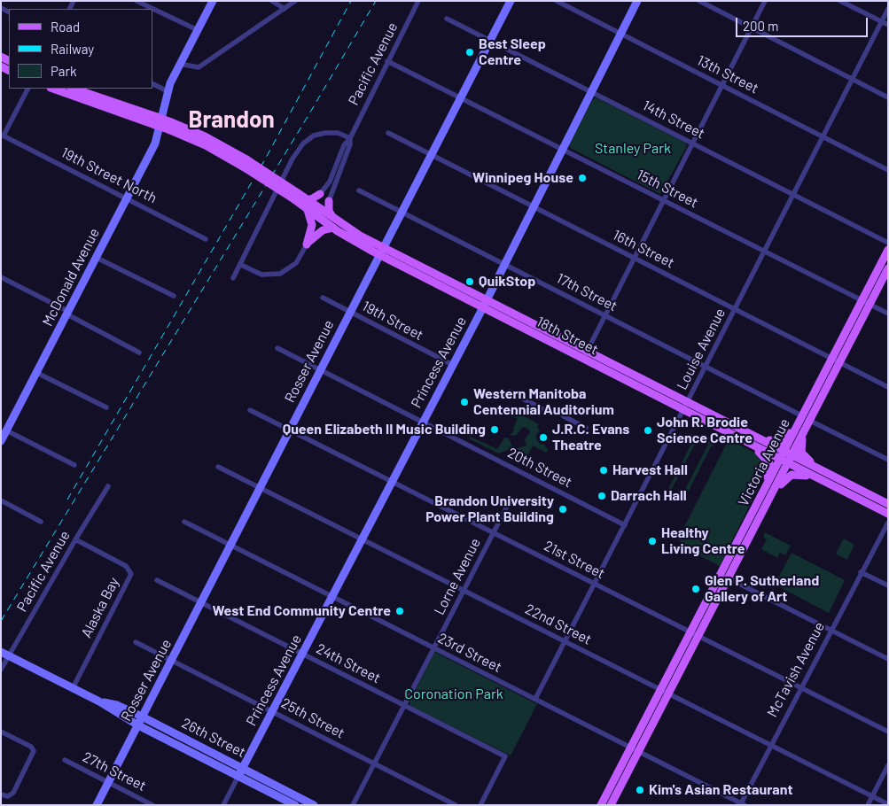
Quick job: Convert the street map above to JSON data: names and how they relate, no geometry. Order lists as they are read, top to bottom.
{
  "streets": {
    "main road": ["18th Street", "Victoria Avenue"],
    "street": [
      "Pacific Avenue",
      "13th Street",
      "14th Street",
      "19th Street North",
      "15th Street",
      "16th Street",
      "McDonald Avenue",
      "17th Street",
      "19th Street",
      "Louise Avenue",
      "Rosser Avenue",
      "Princess Avenue",
      "20th Street",
      "21st Street",
      "Lorne Avenue",
      "Alaska Bay",
      "22nd Street",
      "23rd Street",
      "24th Street",
      "McTavish Avenue",
      "25th Street",
      "26th Street",
      "27th Street"
    ]
  },
  "crossings": [
    ["Pacific Avenue", "15th Street"],
    ["Pacific Avenue", "Alaska Bay"],
    ["Pacific Avenue", "26th Street"],
    ["13th Street", "Louise Avenue"],
    ["13th Street", "Princess Avenue"],
    ["14th Street", "Louise Avenue"],
    ["14th Street", "Rosser Avenue"],
    ["14th Street", "Princess Avenue"],
    ["19th Street North", "McDonald Avenue"],
    ["15th Street", "Louise Avenue"],
    ["15th Street", "Rosser Avenue"],
    ["15th Street", "Princess Avenue"],
    ["15th Street", "Victoria Avenue"],
    ["16th Street", "Louise Avenue"],
    ["16th Street", "Rosser Avenue"],
    ["16th Street", "Princess Avenue"],
    ["16th Street", "Victoria Avenue"],
    ["McDonald Avenue", "18th Street"],
    ["17th Street", "Louise Avenue"],
    ["17th Street", "Rosser Avenue"],
    ["17th Street", "Princess Avenue"],
    ["17th Street", "Victoria Avenue"],
    ["19th Street", "Rosser Avenue"],
    ["19th Street", "Princess Avenue"],
    ["18th Street", "Louise Avenue"],
    ["18th Street", "Rosser Avenue"],
    ["18th Street", "Princess Avenue"],
    ["18th Street", "Victoria Avenue"],
    ["Louise Avenue", "20th Street"],
    ["Louise Avenue", "21st Street"],
    ["Louise Avenue", "22nd Street"],
    ["Louise Avenue", "23rd Street"],
    ["Rosser Avenue", "20th Street"],
    ["Rosser Avenue", "21st Street"],
    ["Rosser Avenue", "22nd Street"],
    ["Rosser Avenue", "23rd Street"],
    ["Rosser Avenue", "24th Street"],
    ["Rosser Avenue", "25th Street"],
    ["Rosser Avenue", "26th Street"],
    ["Rosser Avenue", "27th Street"],
    ["Princess Avenue", "20th Street"],
    ["Princess Avenue", "21st Street"],
    ["Princess Avenue", "22nd Street"],
    ["Princess Avenue", "23rd Street"],
    ["Princess Avenue", "24th Street"],
    ["Princess Avenue", "25th Street"],
    ["Princess Avenue", "26th Street"],
    ["Victoria Avenue", "21st Street"],
    ["Victoria Avenue", "22nd Street"],
    ["Victoria Avenue", "23rd Street"],
    ["21st Street", "Lorne Avenue"],
    ["21st Street", "McTavish Avenue"],
    ["Lorne Avenue", "22nd Street"],
    ["Lorne Avenue", "23rd Street"],
    ["Lorne Avenue", "24th Street"],
    ["Lorne Avenue", "25th Street"],
    ["Alaska Bay", "26th Street"],
    ["22nd Street", "McTavish Avenue"],
    ["23rd Street", "McTavish Avenue"]
  ],
  "districts": ["Brandon"],
  "parks": ["Stanley Park", "Coronation Park"],
  "places": [
    "Best Sleep Centre",
    "Winnipeg House",
    "QuikStop",
    "Western Manitoba Centennial Auditorium",
    "Queen Elizabeth II Music Building",
    "John R. Brodie Science Centre",
    "J.R.C. Evans Theatre",
    "Harvest Hall",
    "Darrach Hall",
    "Brandon University Power Plant Building",
    "Healthy Living Centre",
    "Glen P. Sutherland Gallery of Art",
    "West End Community Centre",
    "Kim's Asian Restaurant"
  ],
  "legend": ["Road", "Railway", "Park"],
  "scale_bar": "200 m"
}
